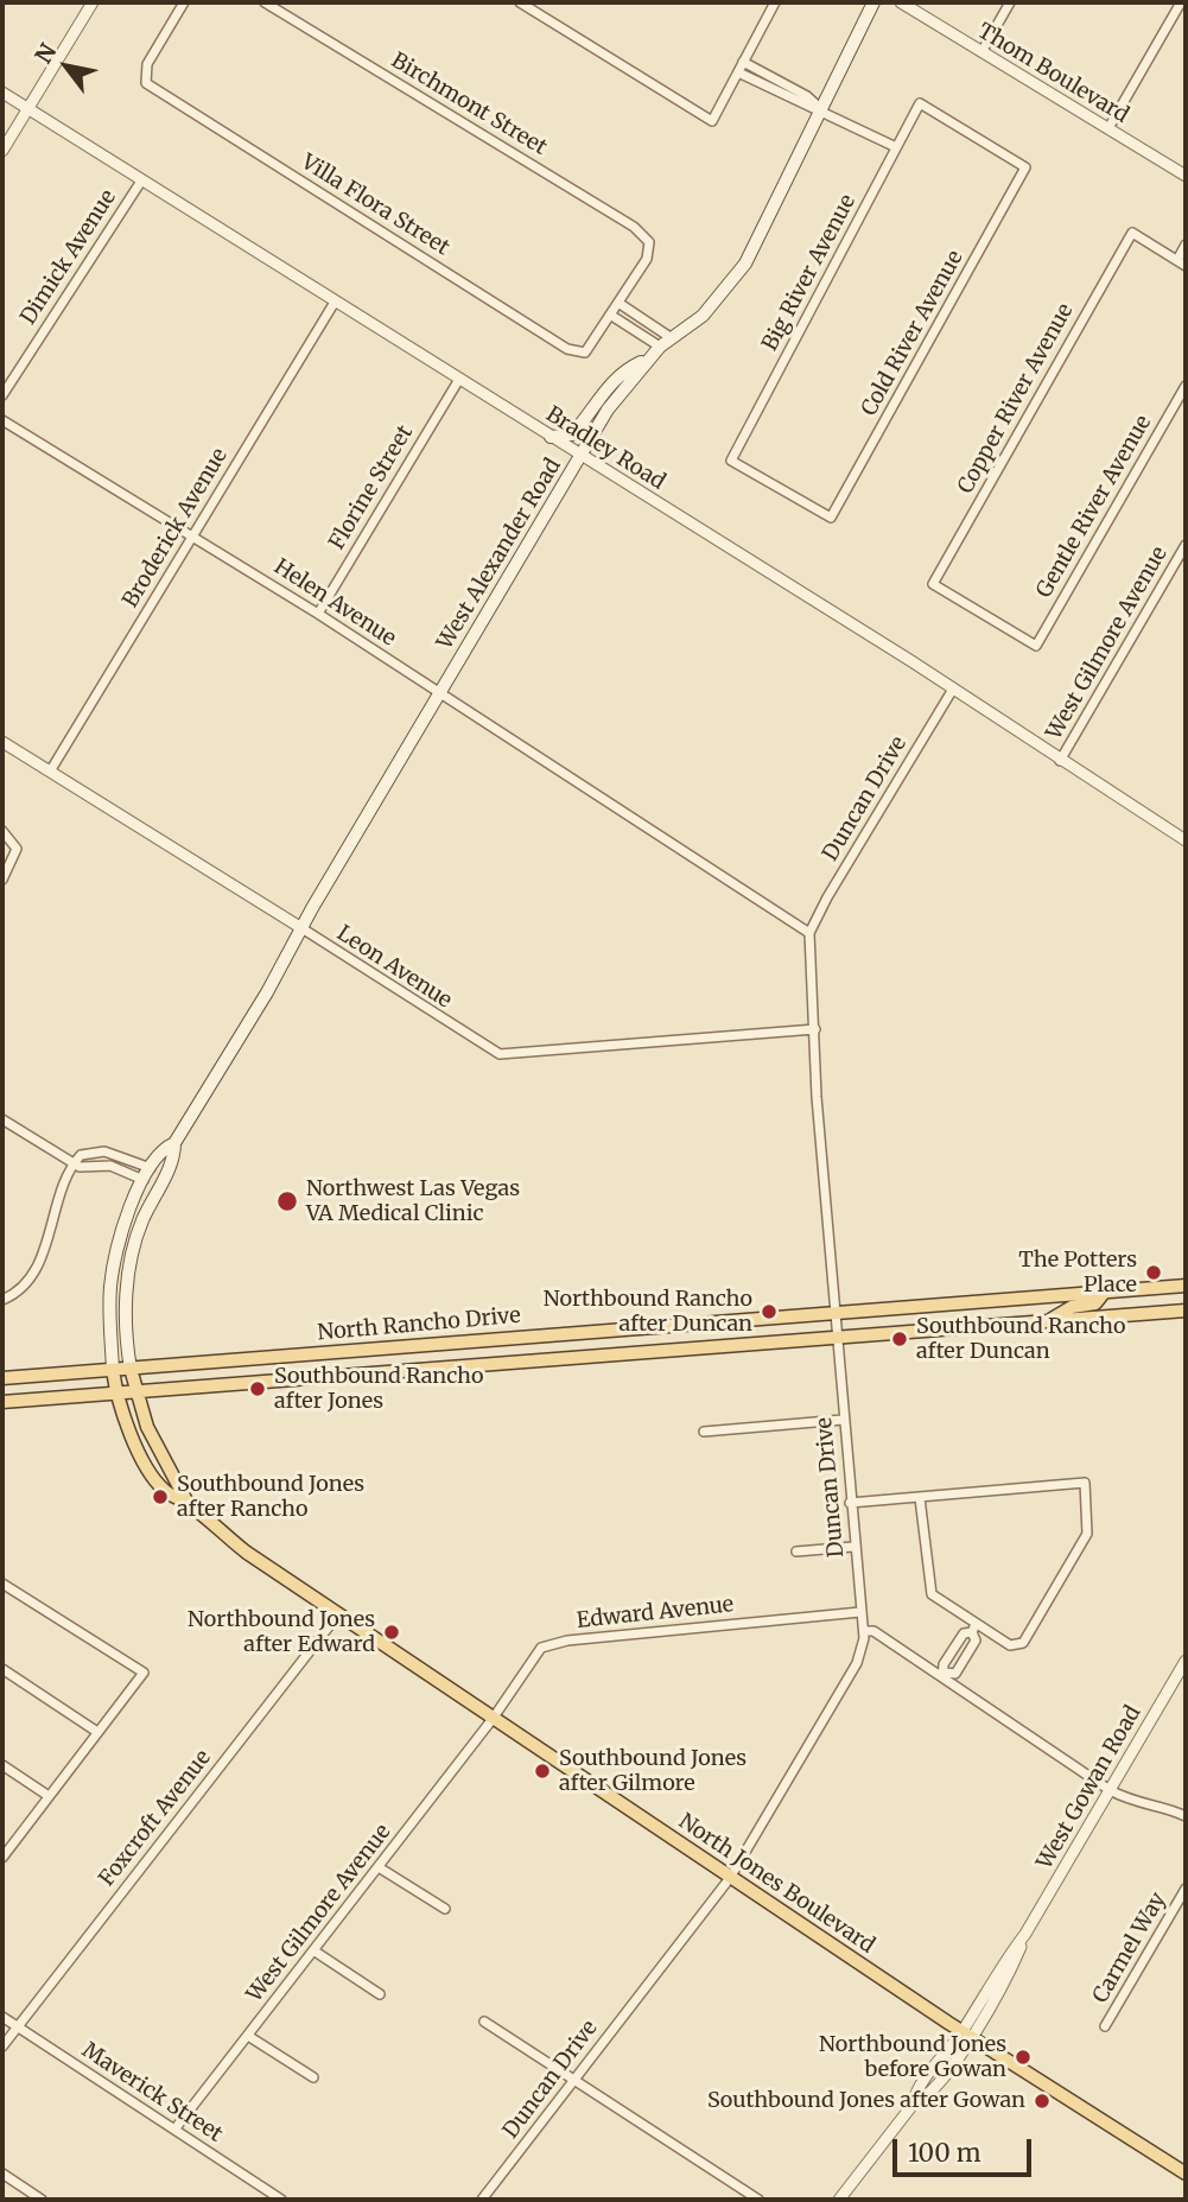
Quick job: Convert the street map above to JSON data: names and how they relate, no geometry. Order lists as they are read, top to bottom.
{
  "streets": {
    "main road": ["West Alexander Road", "North Rancho Drive", "North Jones Boulevard"],
    "street": [
      "Thom Boulevard",
      "Birchmont Street",
      "Villa Flora Street",
      "Dimick Avenue",
      "Big River Avenue",
      "Cold River Avenue",
      "Copper River Avenue",
      "Bradley Road",
      "Florine Street",
      "Gentle River Avenue",
      "Broderick Avenue",
      "Helen Avenue",
      "West Gilmore Avenue",
      "Duncan Drive",
      "Leon Avenue",
      "Edward Avenue",
      "West Gowan Road",
      "Foxcroft Avenue",
      "Carmel Way",
      "Maverick Street"
    ]
  },
  "crossings": [
    ["Dimick Avenue", "Bradley Road"],
    ["Big River Avenue", "Cold River Avenue"],
    ["Copper River Avenue", "Gentle River Avenue"],
    ["Bradley Road", "Florine Street"],
    ["Bradley Road", "Broderick Avenue"],
    ["Bradley Road", "West Alexander Road"],
    ["Bradley Road", "West Gilmore Avenue"],
    ["Bradley Road", "Duncan Drive"],
    ["Florine Street", "Helen Avenue"],
    ["Broderick Avenue", "Helen Avenue"],
    ["Broderick Avenue", "Leon Avenue"],
    ["West Alexander Road", "Helen Avenue"],
    ["West Alexander Road", "Leon Avenue"],
    ["West Alexander Road", "North Rancho Drive"],
    ["West Alexander Road", "North Jones Boulevard"],
    ["Helen Avenue", "Duncan Drive"],
    ["West Gilmore Avenue", "Edward Avenue"],
    ["West Gilmore Avenue", "North Jones Boulevard"],
    ["West Gilmore Avenue", "Maverick Street"],
    ["Duncan Drive", "Leon Avenue"],
    ["Duncan Drive", "North Rancho Drive"],
    ["Duncan Drive", "Edward Avenue"],
    ["Duncan Drive", "North Jones Boulevard"],
    ["North Rancho Drive", "North Jones Boulevard"],
    ["Edward Avenue", "North Jones Boulevard"],
    ["West Gowan Road", "North Jones Boulevard"],
    ["Foxcroft Avenue", "North Jones Boulevard"],
    ["Foxcroft Avenue", "Maverick Street"]
  ],
  "places": [
    "Northwest Las Vegas VA Medical Clinic",
    "The Potters Place",
    "Northbound Rancho after Duncan",
    "Southbound Rancho after Duncan",
    "Southbound Rancho after Jones",
    "Southbound Jones after Rancho",
    "Northbound Jones after Edward",
    "Southbound Jones after Gilmore",
    "Northbound Jones before Gowan",
    "Southbound Jones after Gowan"
  ],
  "scale_bar": "100 m",
  "north": "top left"
}
